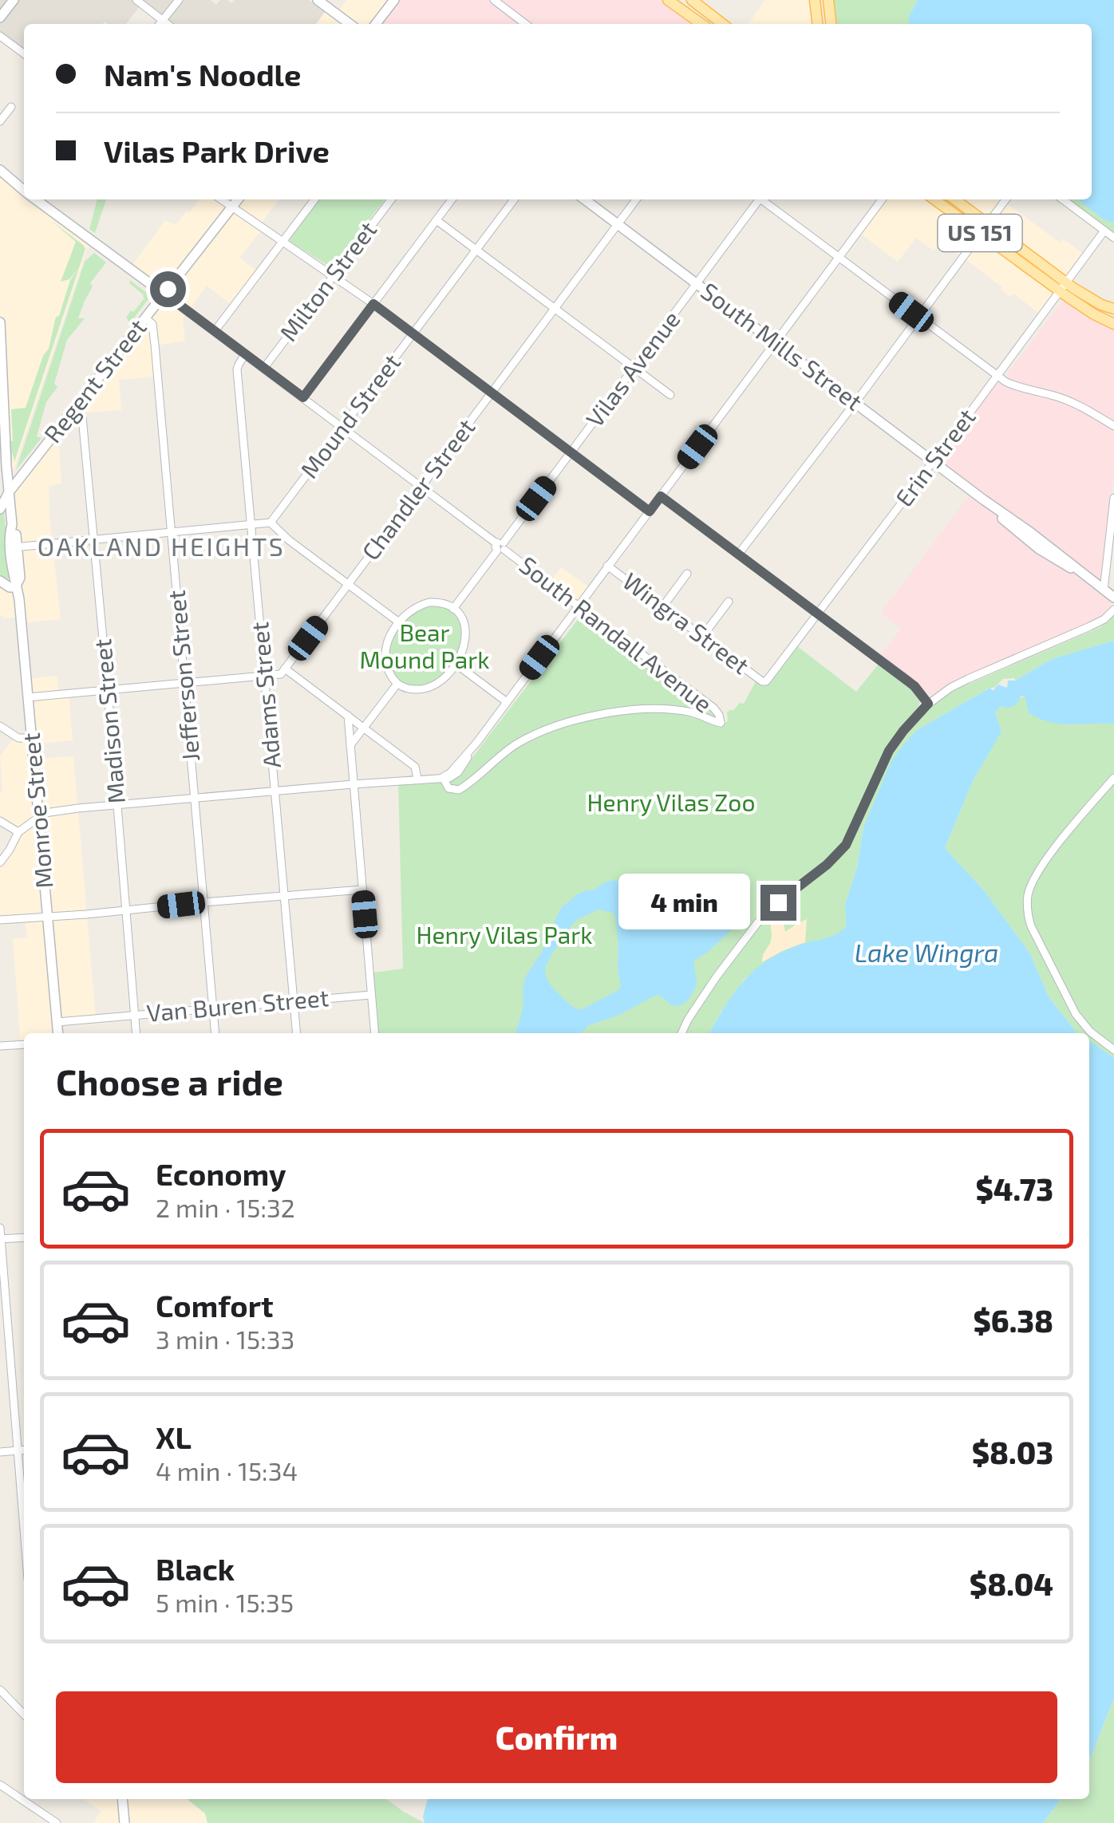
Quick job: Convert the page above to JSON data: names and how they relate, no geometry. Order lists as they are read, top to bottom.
{
  "streets": {
    "main road": [
      "US 151",
      "South Mills Street",
      "Regent Street",
      "Monroe Street"
    ],
    "street": [
      "Milton Street",
      "Vilas Avenue",
      "Mound Street",
      "Erin Street",
      "Chandler Street",
      "Wingra Street",
      "South Randall Avenue",
      "Jefferson Street",
      "Adams Street",
      "Madison Street",
      "Van Buren Street"
    ]
  },
  "crossings": [
    ["US 151", "Erin Street"],
    ["Milton Street", "South Randall Avenue"],
    ["South Mills Street", "Vilas Avenue"],
    ["South Mills Street", "Erin Street"],
    ["South Mills Street", "Chandler Street"],
    ["Vilas Avenue", "South Randall Avenue"],
    ["Regent Street", "South Randall Avenue"],
    ["Regent Street", "Jefferson Street"],
    ["Regent Street", "Madison Street"],
    ["Regent Street", "Monroe Street"],
    ["Mound Street", "South Randall Avenue"],
    ["Erin Street", "Wingra Street"],
    ["Chandler Street", "South Randall Avenue"],
    ["South Randall Avenue", "Adams Street"],
    ["Jefferson Street", "Van Buren Street"],
    ["Adams Street", "Van Buren Street"],
    ["Madison Street", "Van Buren Street"],
    ["Monroe Street", "Van Buren Street"]
  ],
  "districts": ["OAKLAND HEIGHTS"],
  "water": ["Lake Wingra"],
  "parks": ["Bear Mound Park", "Henry Vilas Zoo", "Henry Vilas Park"],
  "page": {
    "banner": ["Nam's Noodle", "Vilas Park Drive"],
    "bubble": "4 min",
    "heading": "Choose a ride",
    "list": [
      {
        "name": "Economy",
        "note": "2 min · 15:32",
        "value": "$4.73"
      },
      {
        "name": "Comfort",
        "note": "3 min · 15:33",
        "value": "$6.38"
      },
      {
        "name": "XL",
        "note": "4 min · 15:34",
        "value": "$8.03"
      },
      {
        "name": "Black",
        "note": "5 min · 15:35",
        "value": "$8.04"
      }
    ],
    "buttons": "Confirm"
  }
}
